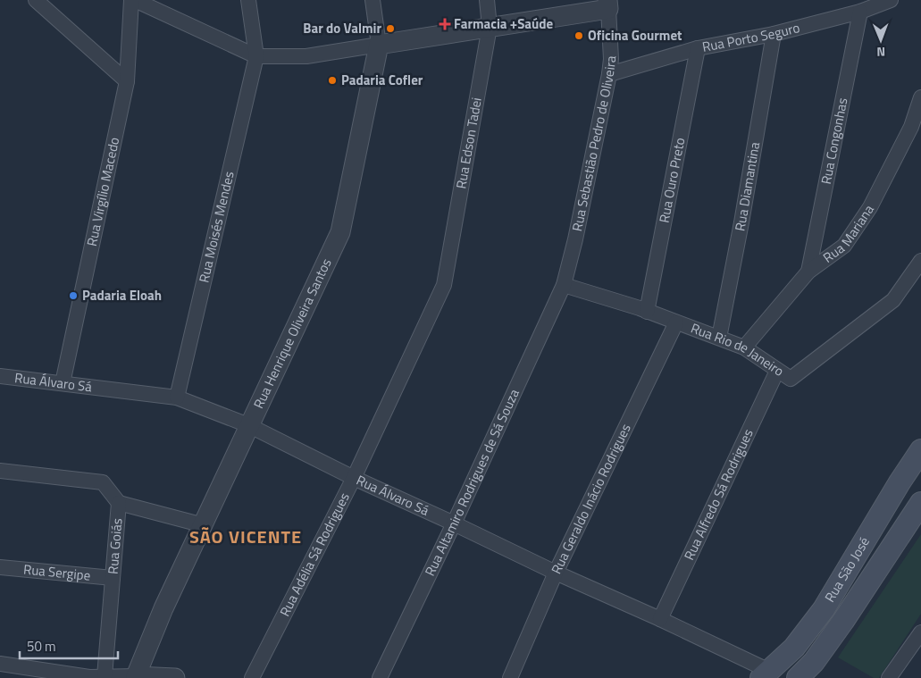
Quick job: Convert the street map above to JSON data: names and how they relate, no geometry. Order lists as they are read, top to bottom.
{
  "streets": {
    "main road": ["Rua São José"],
    "street": [
      "Rua Porto Seguro",
      "Rua Congonhas",
      "Rua Edson Tadei",
      "Rua Sebastião Pedro de Oliveira",
      "Rua Ouro Preto",
      "Rua Diamantina",
      "Rua Virgílio Macedo",
      "Rua Moisés Mendes",
      "Rua Mariana",
      "Rua Henrique Oliveira Santos",
      "Rua Rio de Janeiro",
      "Rua Álvaro Sá",
      "Rua Altamiro Rodrigues de Sá Souza",
      "Rua Alfredo Sá Rodrigues",
      "Rua Geraldo Inácio Rodrigues",
      "Rua Goiás",
      "Rua Adélia Sá Rodrigues",
      "Rua Sergipe"
    ]
  },
  "crossings": [
    ["Rua Porto Seguro", "Rua Congonhas"],
    ["Rua Porto Seguro", "Rua Sebastião Pedro de Oliveira"],
    ["Rua Porto Seguro", "Rua Ouro Preto"],
    ["Rua Porto Seguro", "Rua Diamantina"],
    ["Rua Congonhas", "Rua Mariana"],
    ["Rua Edson Tadei", "Rua Adélia Sá Rodrigues"],
    ["Rua Sebastião Pedro de Oliveira", "Rua Rio de Janeiro"],
    ["Rua Sebastião Pedro de Oliveira", "Rua Altamiro Rodrigues de Sá Souza"],
    ["Rua Ouro Preto", "Rua Rio de Janeiro"],
    ["Rua Diamantina", "Rua Rio de Janeiro"],
    ["Rua Virgílio Macedo", "Rua Álvaro Sá"],
    ["Rua Moisés Mendes", "Rua Álvaro Sá"],
    ["Rua Mariana", "Rua Rio de Janeiro"],
    ["Rua Henrique Oliveira Santos", "Rua Álvaro Sá"],
    ["Rua Henrique Oliveira Santos", "Rua Goiás"],
    ["Rua Rio de Janeiro", "Rua Altamiro Rodrigues de Sá Souza"],
    ["Rua Rio de Janeiro", "Rua Alfredo Sá Rodrigues"],
    ["Rua Rio de Janeiro", "Rua Geraldo Inácio Rodrigues"],
    ["Rua Álvaro Sá", "Rua Altamiro Rodrigues de Sá Souza"],
    ["Rua Álvaro Sá", "Rua Alfredo Sá Rodrigues"],
    ["Rua Álvaro Sá", "Rua Geraldo Inácio Rodrigues"],
    ["Rua Álvaro Sá", "Rua Adélia Sá Rodrigues"],
    ["Rua Álvaro Sá", "Rua São José"],
    ["Rua Goiás", "Rua Sergipe"]
  ],
  "districts": ["SÃO VICENTE"],
  "places": {
    "health": ["Farmacia +Saúde"],
    "other": [
      "Bar do Valmir",
      "Oficina Gourmet",
      "Padaria Cofler",
      "Padaria Eloah"
    ]
  },
  "scale_bar": "50 m",
  "north": "bottom"
}
